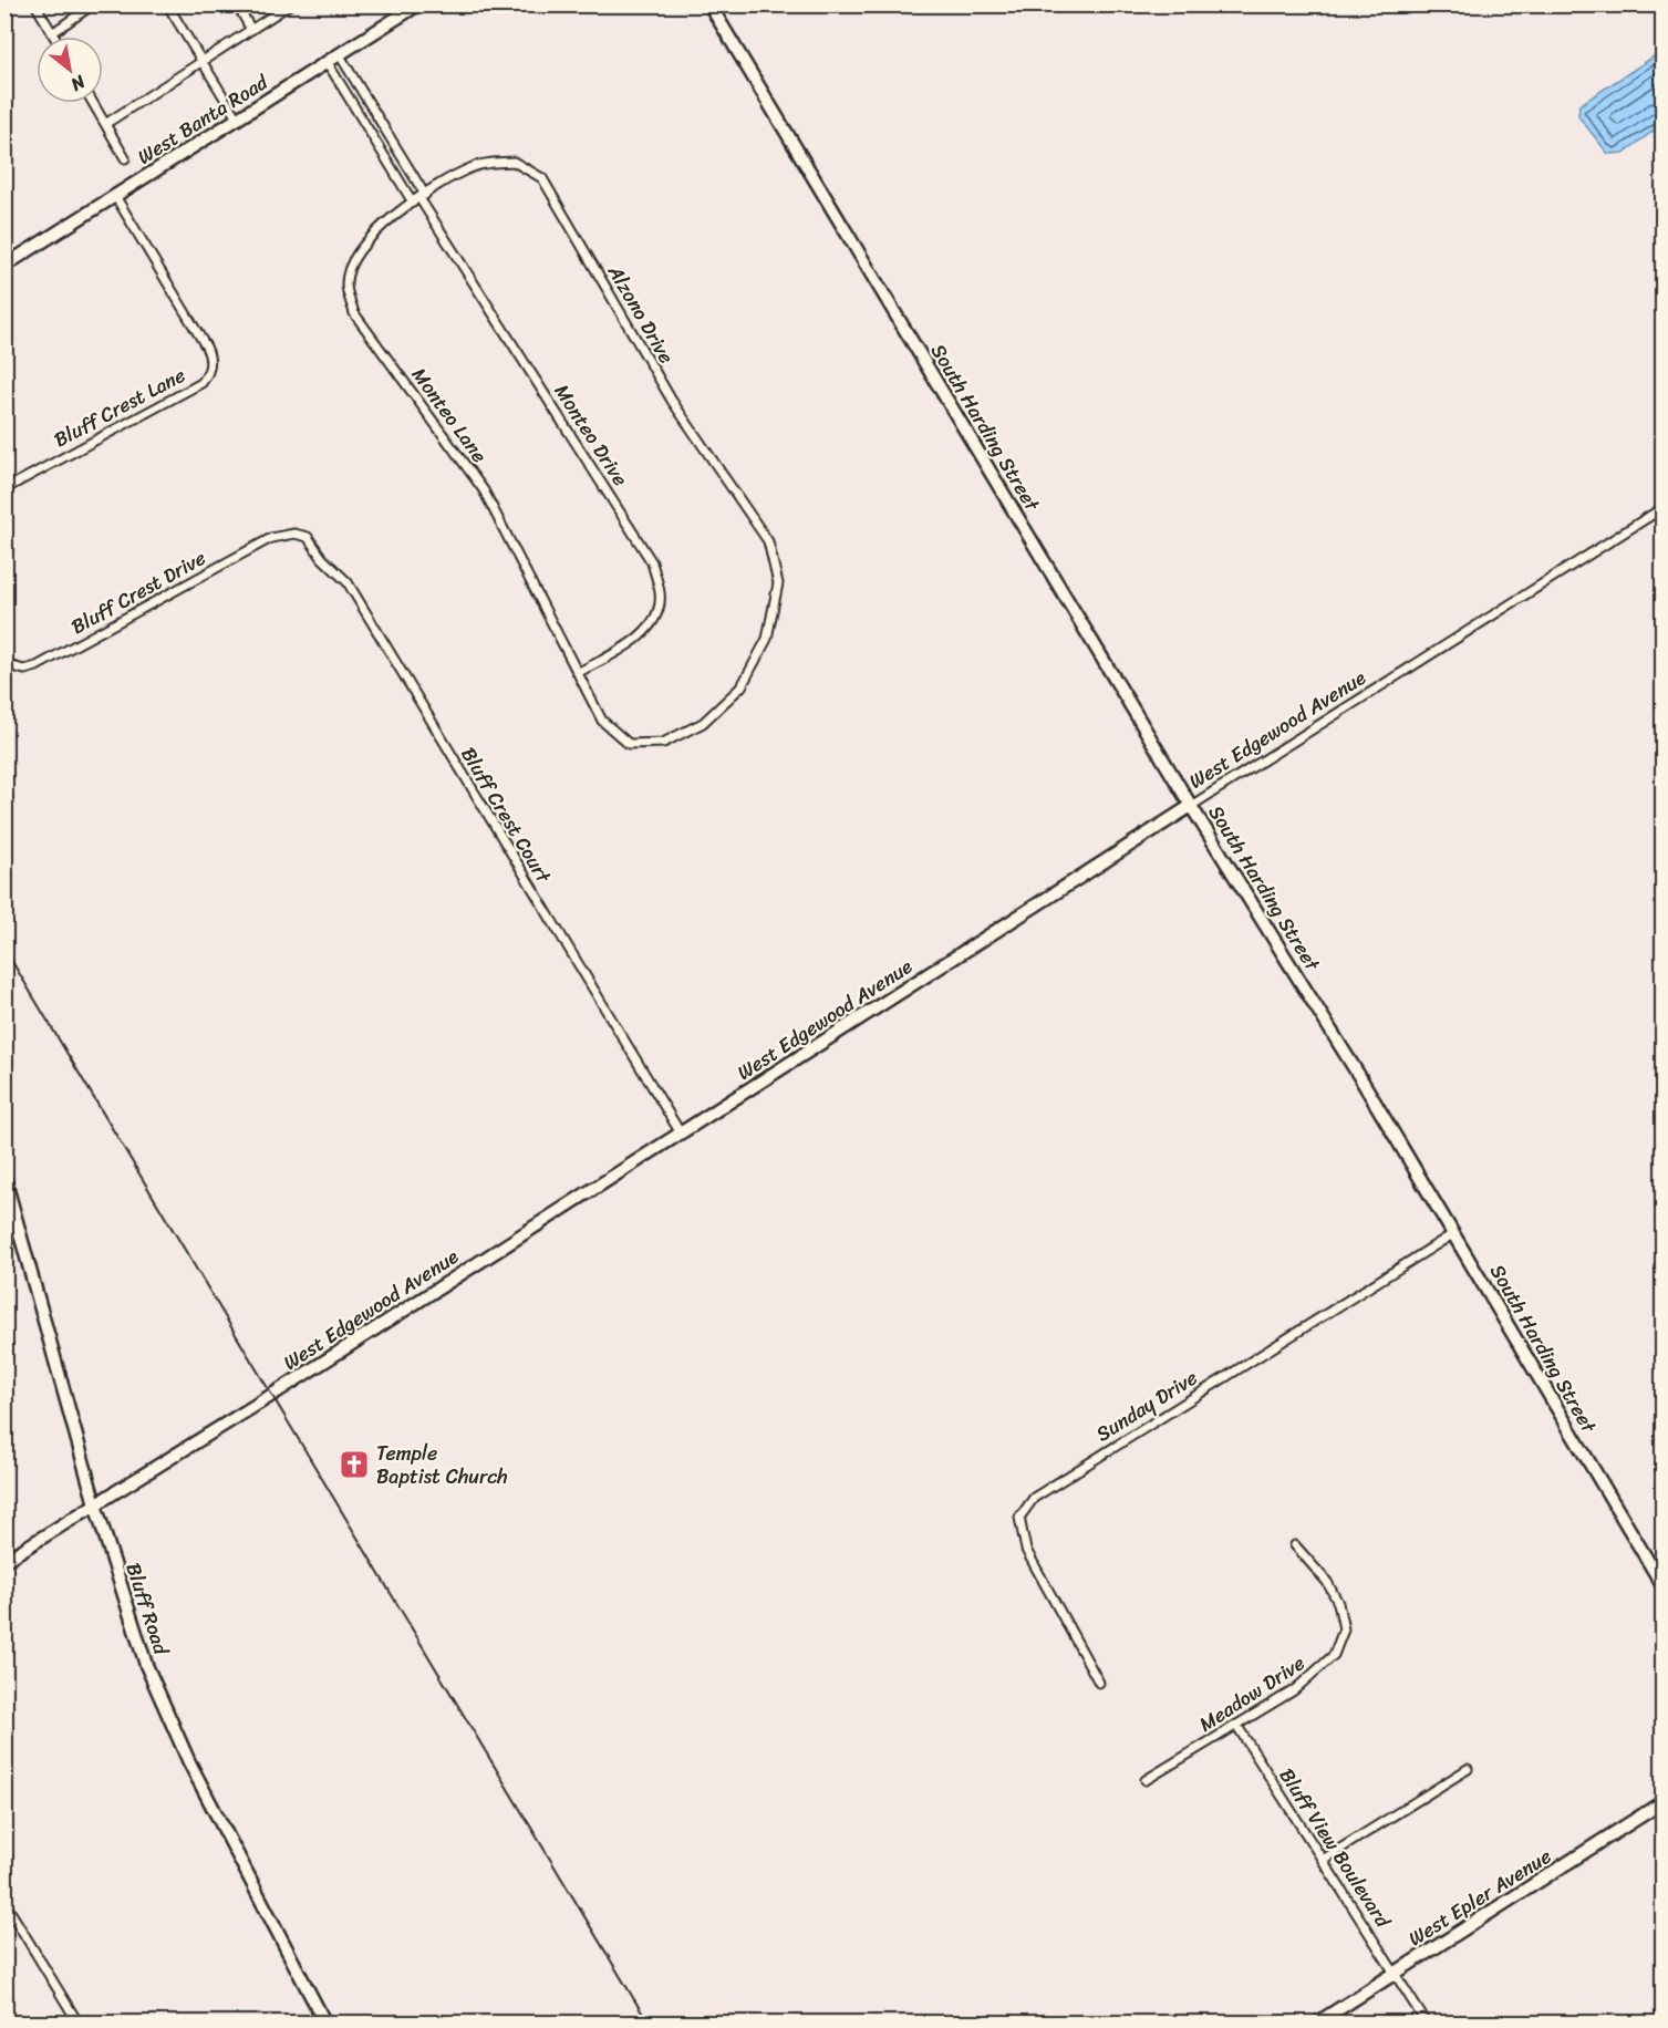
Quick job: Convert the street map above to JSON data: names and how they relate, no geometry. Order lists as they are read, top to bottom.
{
  "streets": {
    "street": [
      "West Banta Road",
      "Alzono Drive",
      "Bluff Crest Lane",
      "Monteo Lane",
      "South Harding Street",
      "Monteo Drive",
      "Bluff Crest Drive",
      "West Edgewood Avenue",
      "Bluff Crest Court",
      "Sunday Drive",
      "Bluff Road",
      "Meadow Drive",
      "Bluff View Boulevard",
      "West Epler Avenue"
    ]
  },
  "crossings": [
    ["West Banta Road", "Bluff Crest Lane"],
    ["West Banta Road", "Monteo Drive"],
    ["Alzono Drive", "Monteo Lane"],
    ["Alzono Drive", "Monteo Drive"],
    ["Monteo Lane", "Monteo Drive"],
    ["South Harding Street", "West Edgewood Avenue"],
    ["South Harding Street", "Sunday Drive"],
    ["Bluff Crest Drive", "Bluff Crest Court"],
    ["West Edgewood Avenue", "Bluff Crest Court"],
    ["West Edgewood Avenue", "Bluff Road"],
    ["Meadow Drive", "Bluff View Boulevard"],
    ["Bluff View Boulevard", "West Epler Avenue"]
  ],
  "places": {
    "church": ["Temple Baptist Church"]
  },
  "north": "bottom right"
}
